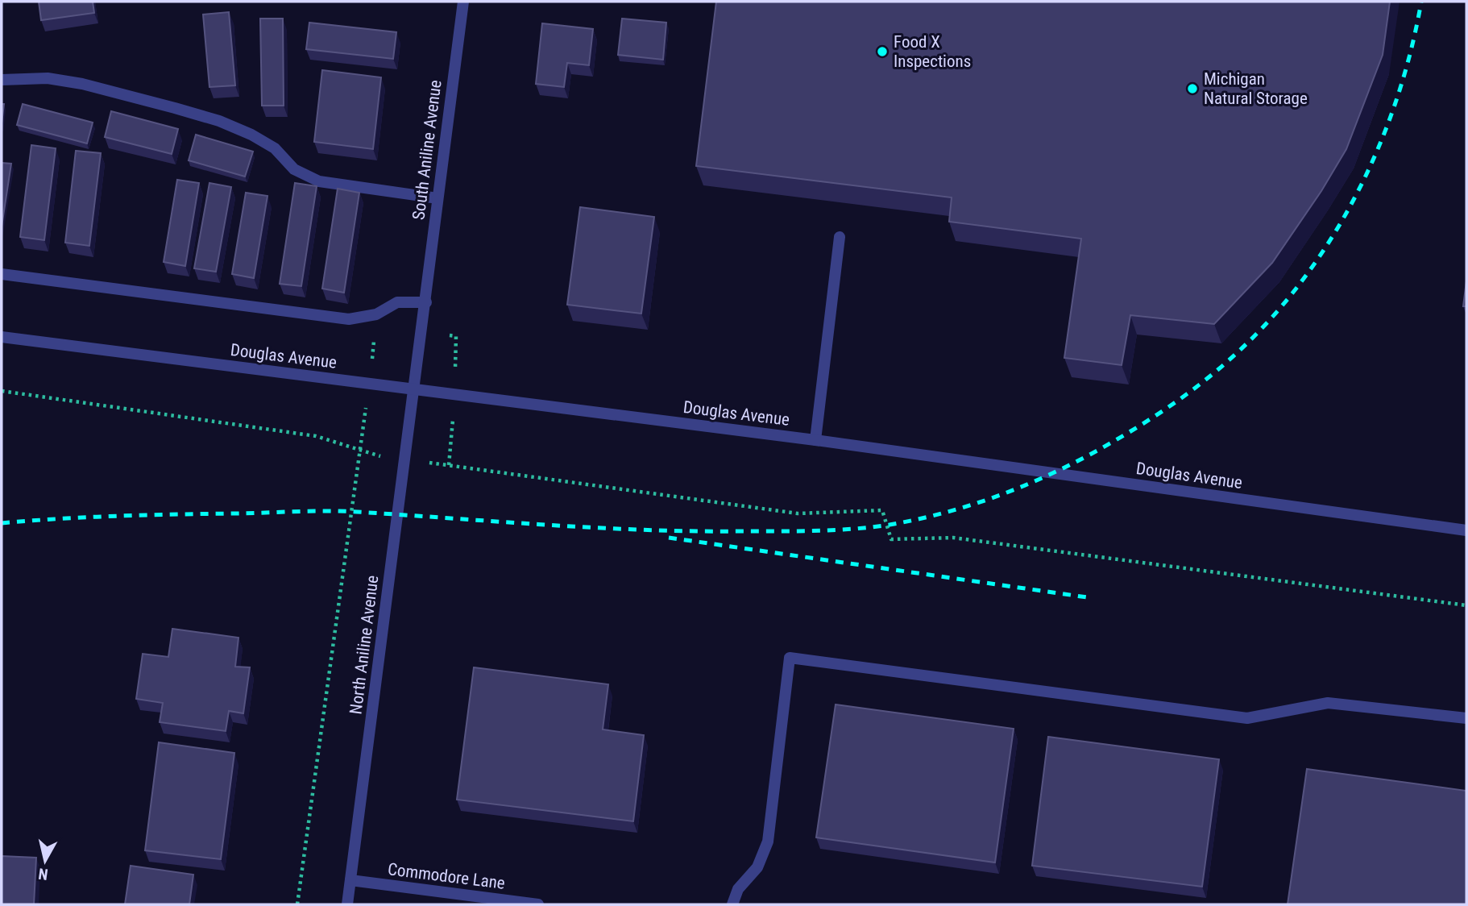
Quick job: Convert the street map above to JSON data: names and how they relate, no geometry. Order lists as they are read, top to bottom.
{
  "streets": {
    "street": [
      "South Aniline Avenue",
      "Douglas Avenue",
      "North Aniline Avenue",
      "Commodore Lane"
    ]
  },
  "crossings": [
    ["South Aniline Avenue", "Douglas Avenue"],
    ["South Aniline Avenue", "North Aniline Avenue"],
    ["Douglas Avenue", "North Aniline Avenue"],
    ["North Aniline Avenue", "Commodore Lane"]
  ],
  "places": ["Food X Inspections", "Michigan Natural Storage"],
  "north": "bottom"
}
